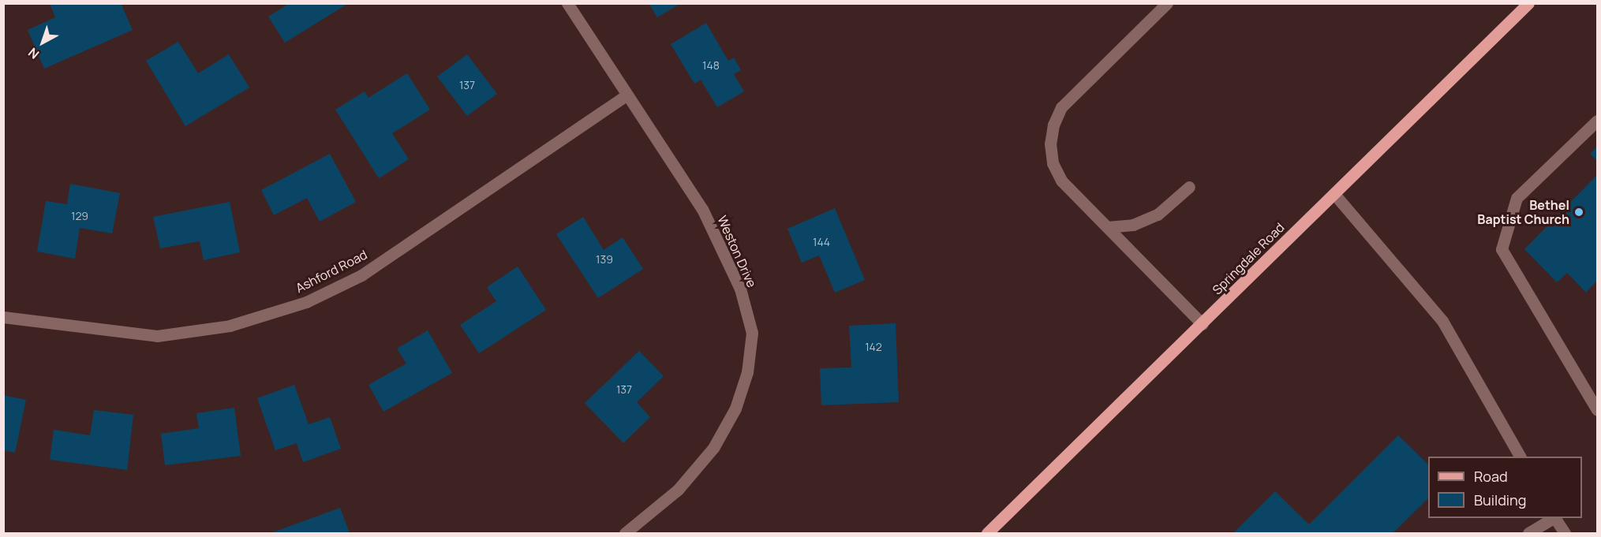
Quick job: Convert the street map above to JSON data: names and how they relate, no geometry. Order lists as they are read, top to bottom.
{
  "streets": {
    "main road": ["Springdale Road"],
    "street": ["Weston Drive", "Ashford Road"]
  },
  "crossings": [
    ["Weston Drive", "Ashford Road"]
  ],
  "places": ["Bethel Baptist Church"],
  "house_numbers": [
    "148",
    "137",
    "129",
    "144",
    "139",
    "142",
    "137"
  ],
  "legend": ["Road", "Building"],
  "north": "bottom left"
}
